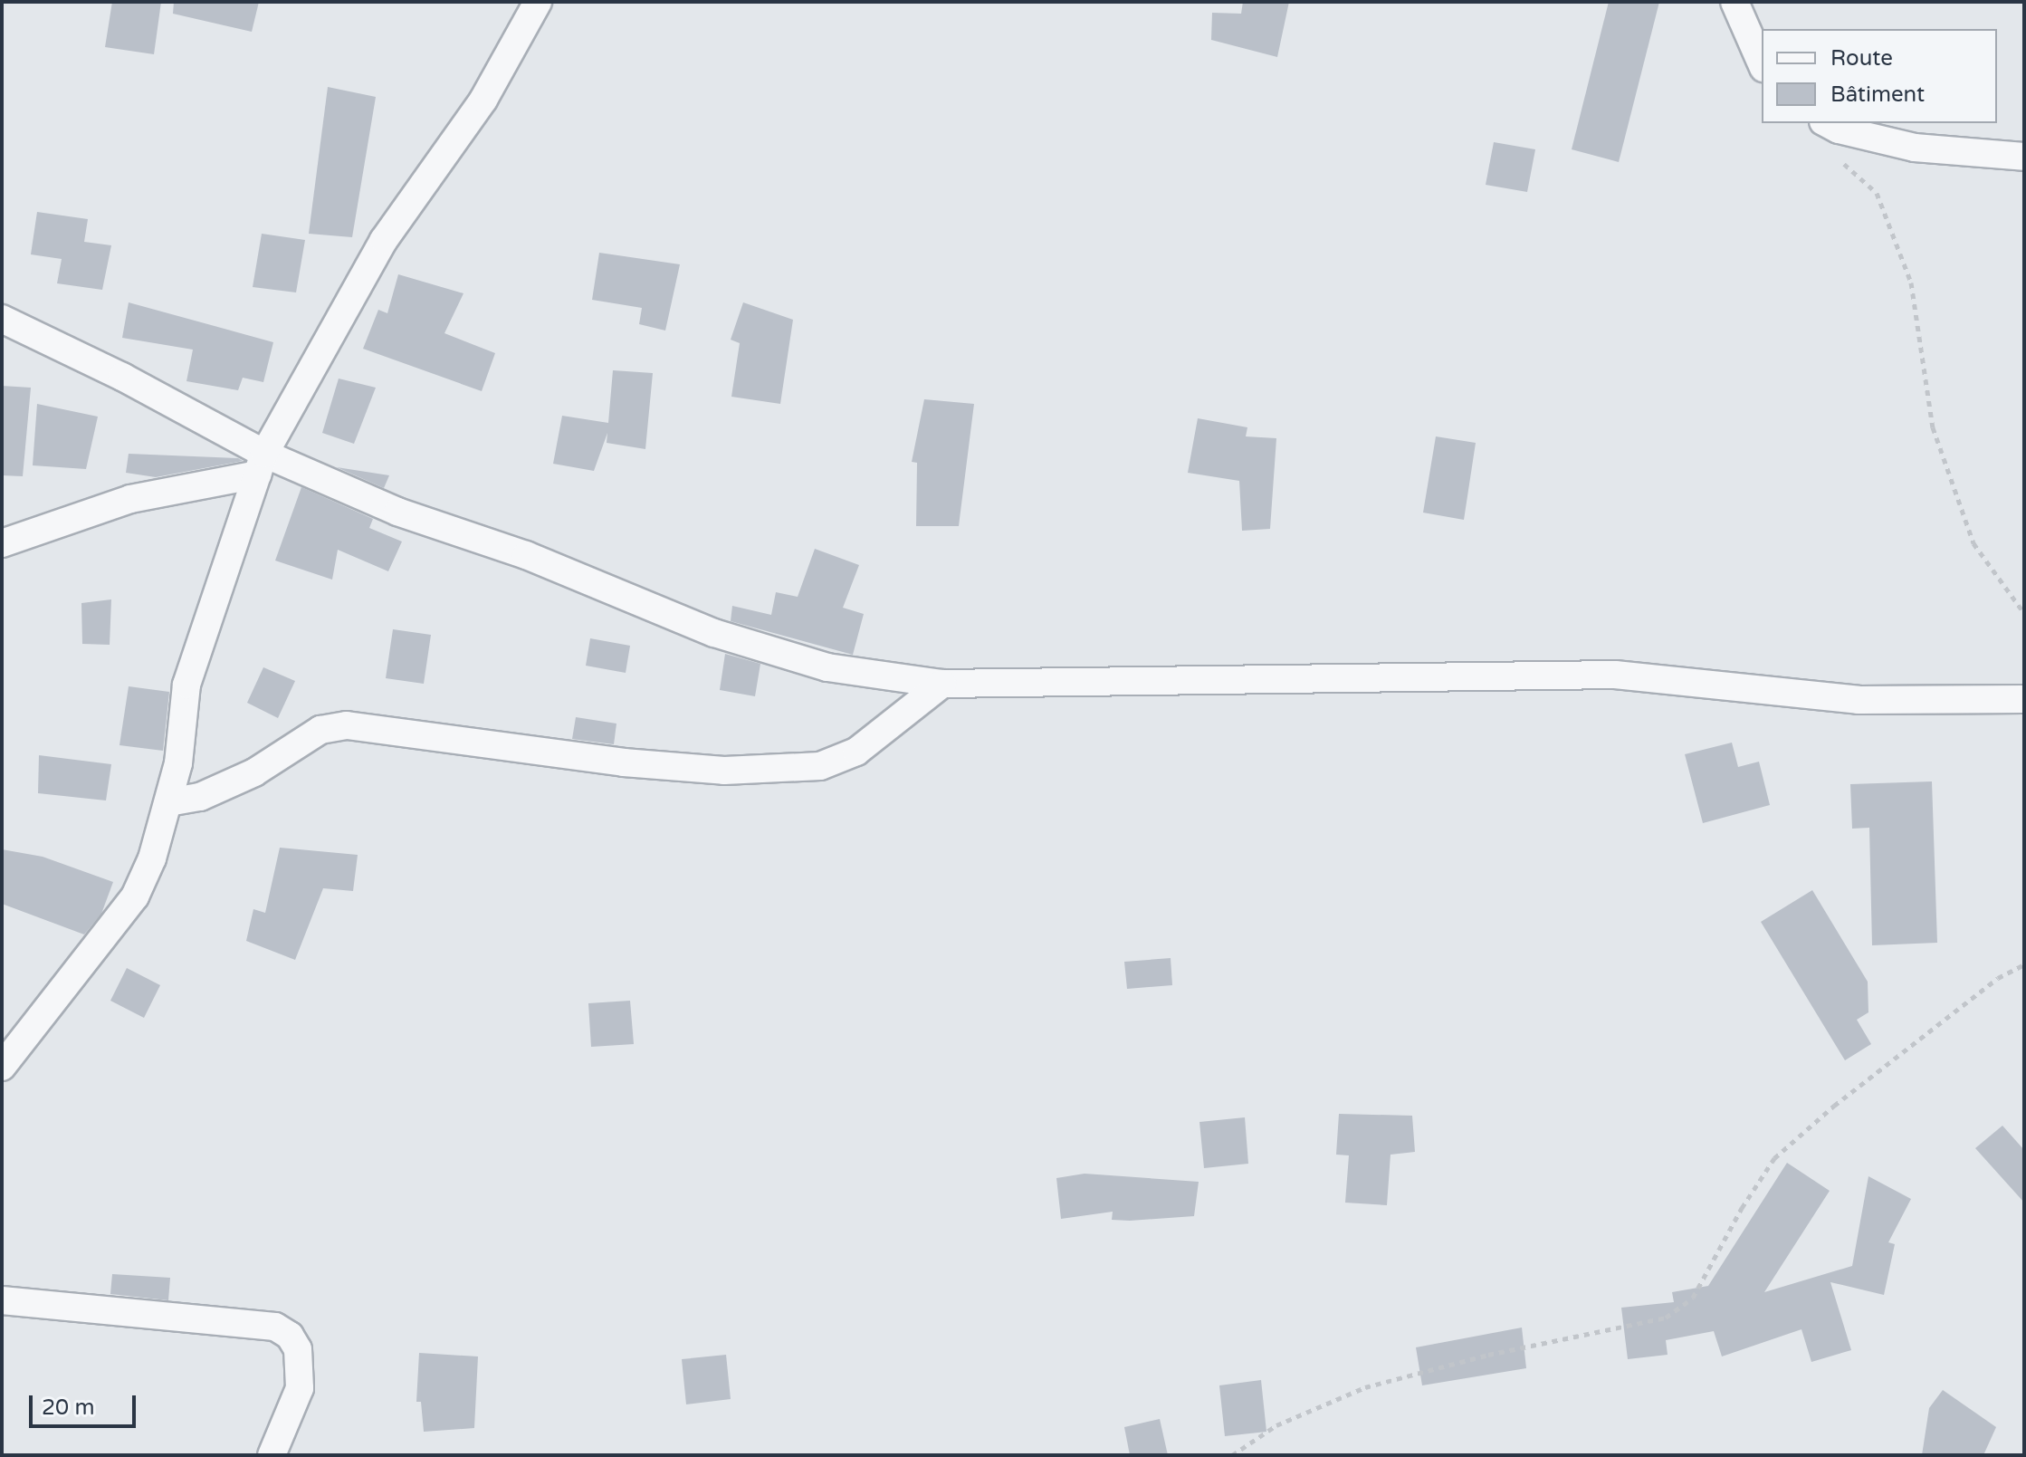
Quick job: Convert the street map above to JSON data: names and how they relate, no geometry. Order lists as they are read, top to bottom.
{
  "legend": ["Route", "Bâtiment"],
  "scale_bar": "20 m"
}
